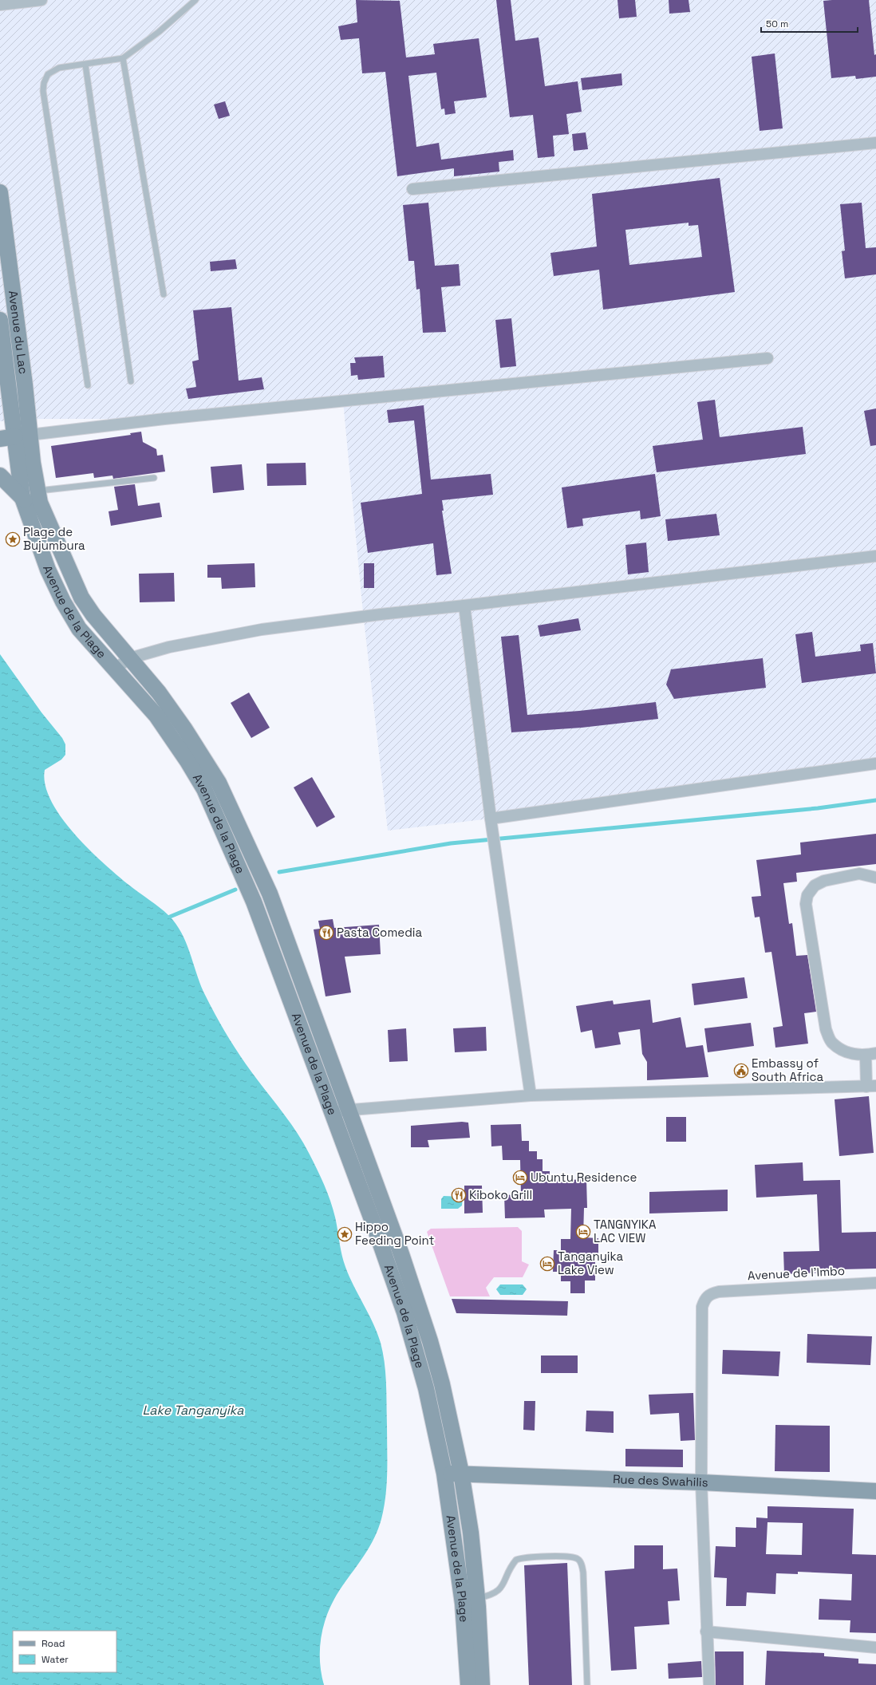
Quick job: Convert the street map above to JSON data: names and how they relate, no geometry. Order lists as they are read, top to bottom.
{
  "streets": {
    "main road": ["Avenue du Lac", "Avenue de la Plage", "Rue des Swahilis"],
    "street": ["Avenue de l'Imbo"]
  },
  "crossings": [
    ["Avenue du Lac", "Avenue de la Plage"],
    ["Avenue de la Plage", "Rue des Swahilis"],
    ["Avenue de l'Imbo", "Rue des Swahilis"]
  ],
  "water": ["Lake Tanganyika"],
  "places": {
    "place": ["Plage de Bujumbura", "Hippo Feeding Point"],
    "restaurant": ["Pasta Comedia", "Kiboko Grill"],
    "public building": ["Embassy of South Africa"],
    "hotel": ["Ubuntu Residence", "TANGNYIKA LAC VIEW", "Tanganyika Lake View"]
  },
  "legend": ["Road", "Water"],
  "scale_bar": "50 m"
}
